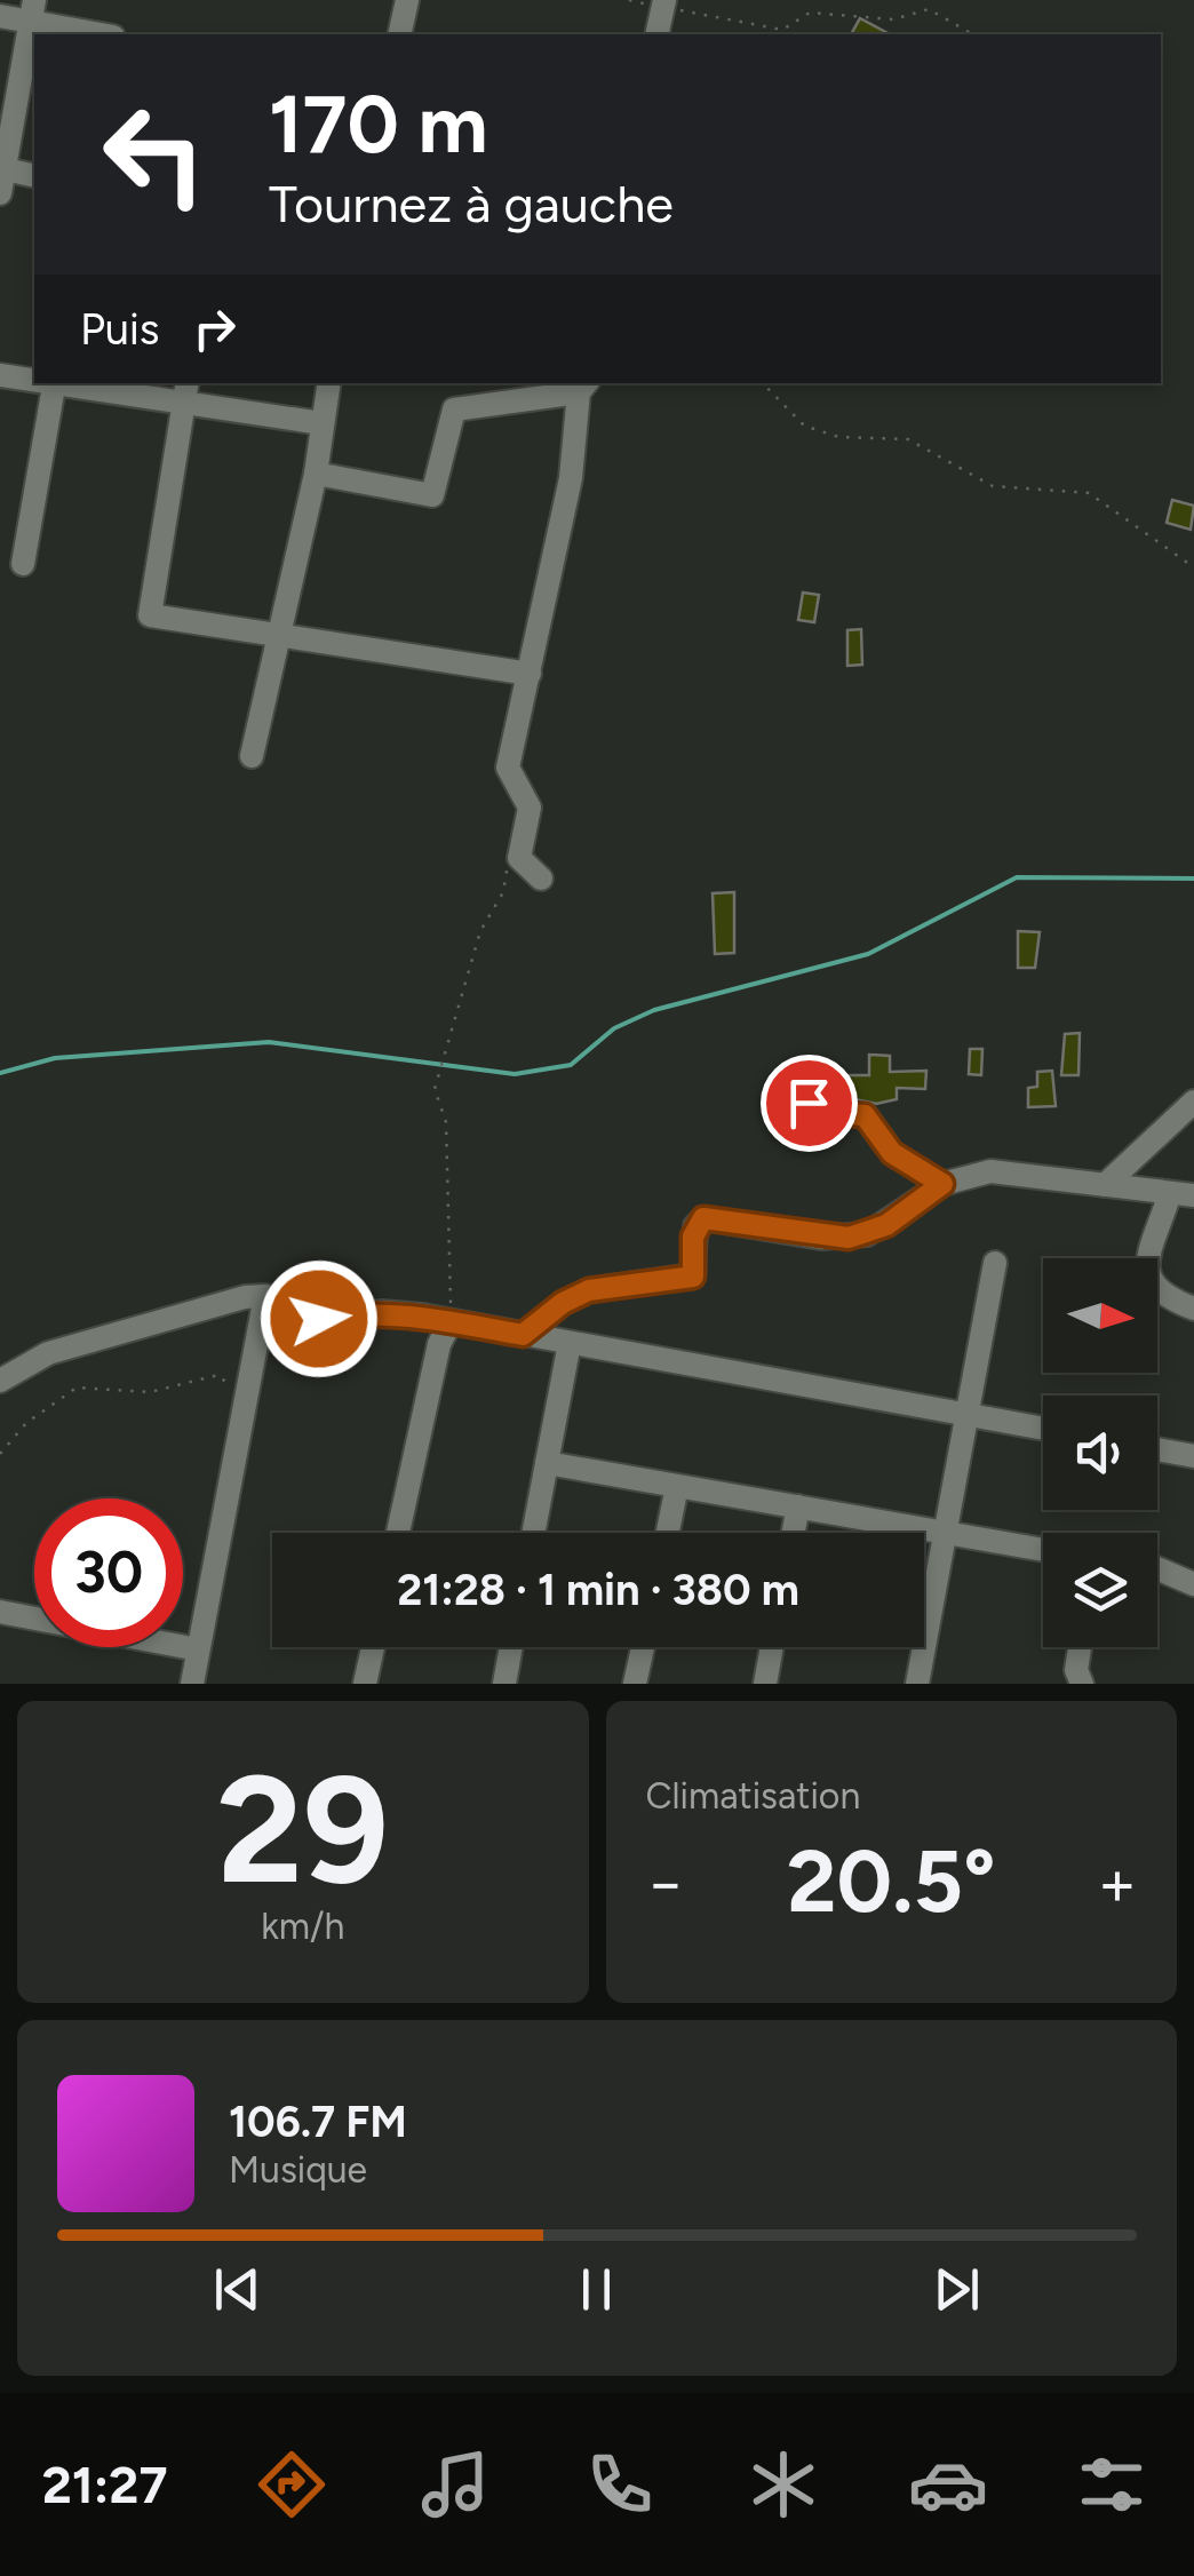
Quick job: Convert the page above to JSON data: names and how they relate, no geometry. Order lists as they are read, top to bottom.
{
  "north": "right",
  "page": {
    "turn": ["170 m", "Tournez à gauche"],
    "then": "Puis",
    "limit": "30",
    "trip": "21:28 · 1 min · 380 m",
    "tile": [
      ["29", "km/h"],
      "Climatisation"
    ],
    "heat": ["−", "20.5°", "+"],
    "song": ["106.7 FM", "Musique"],
    "tabs": "21:27"
  }
}
